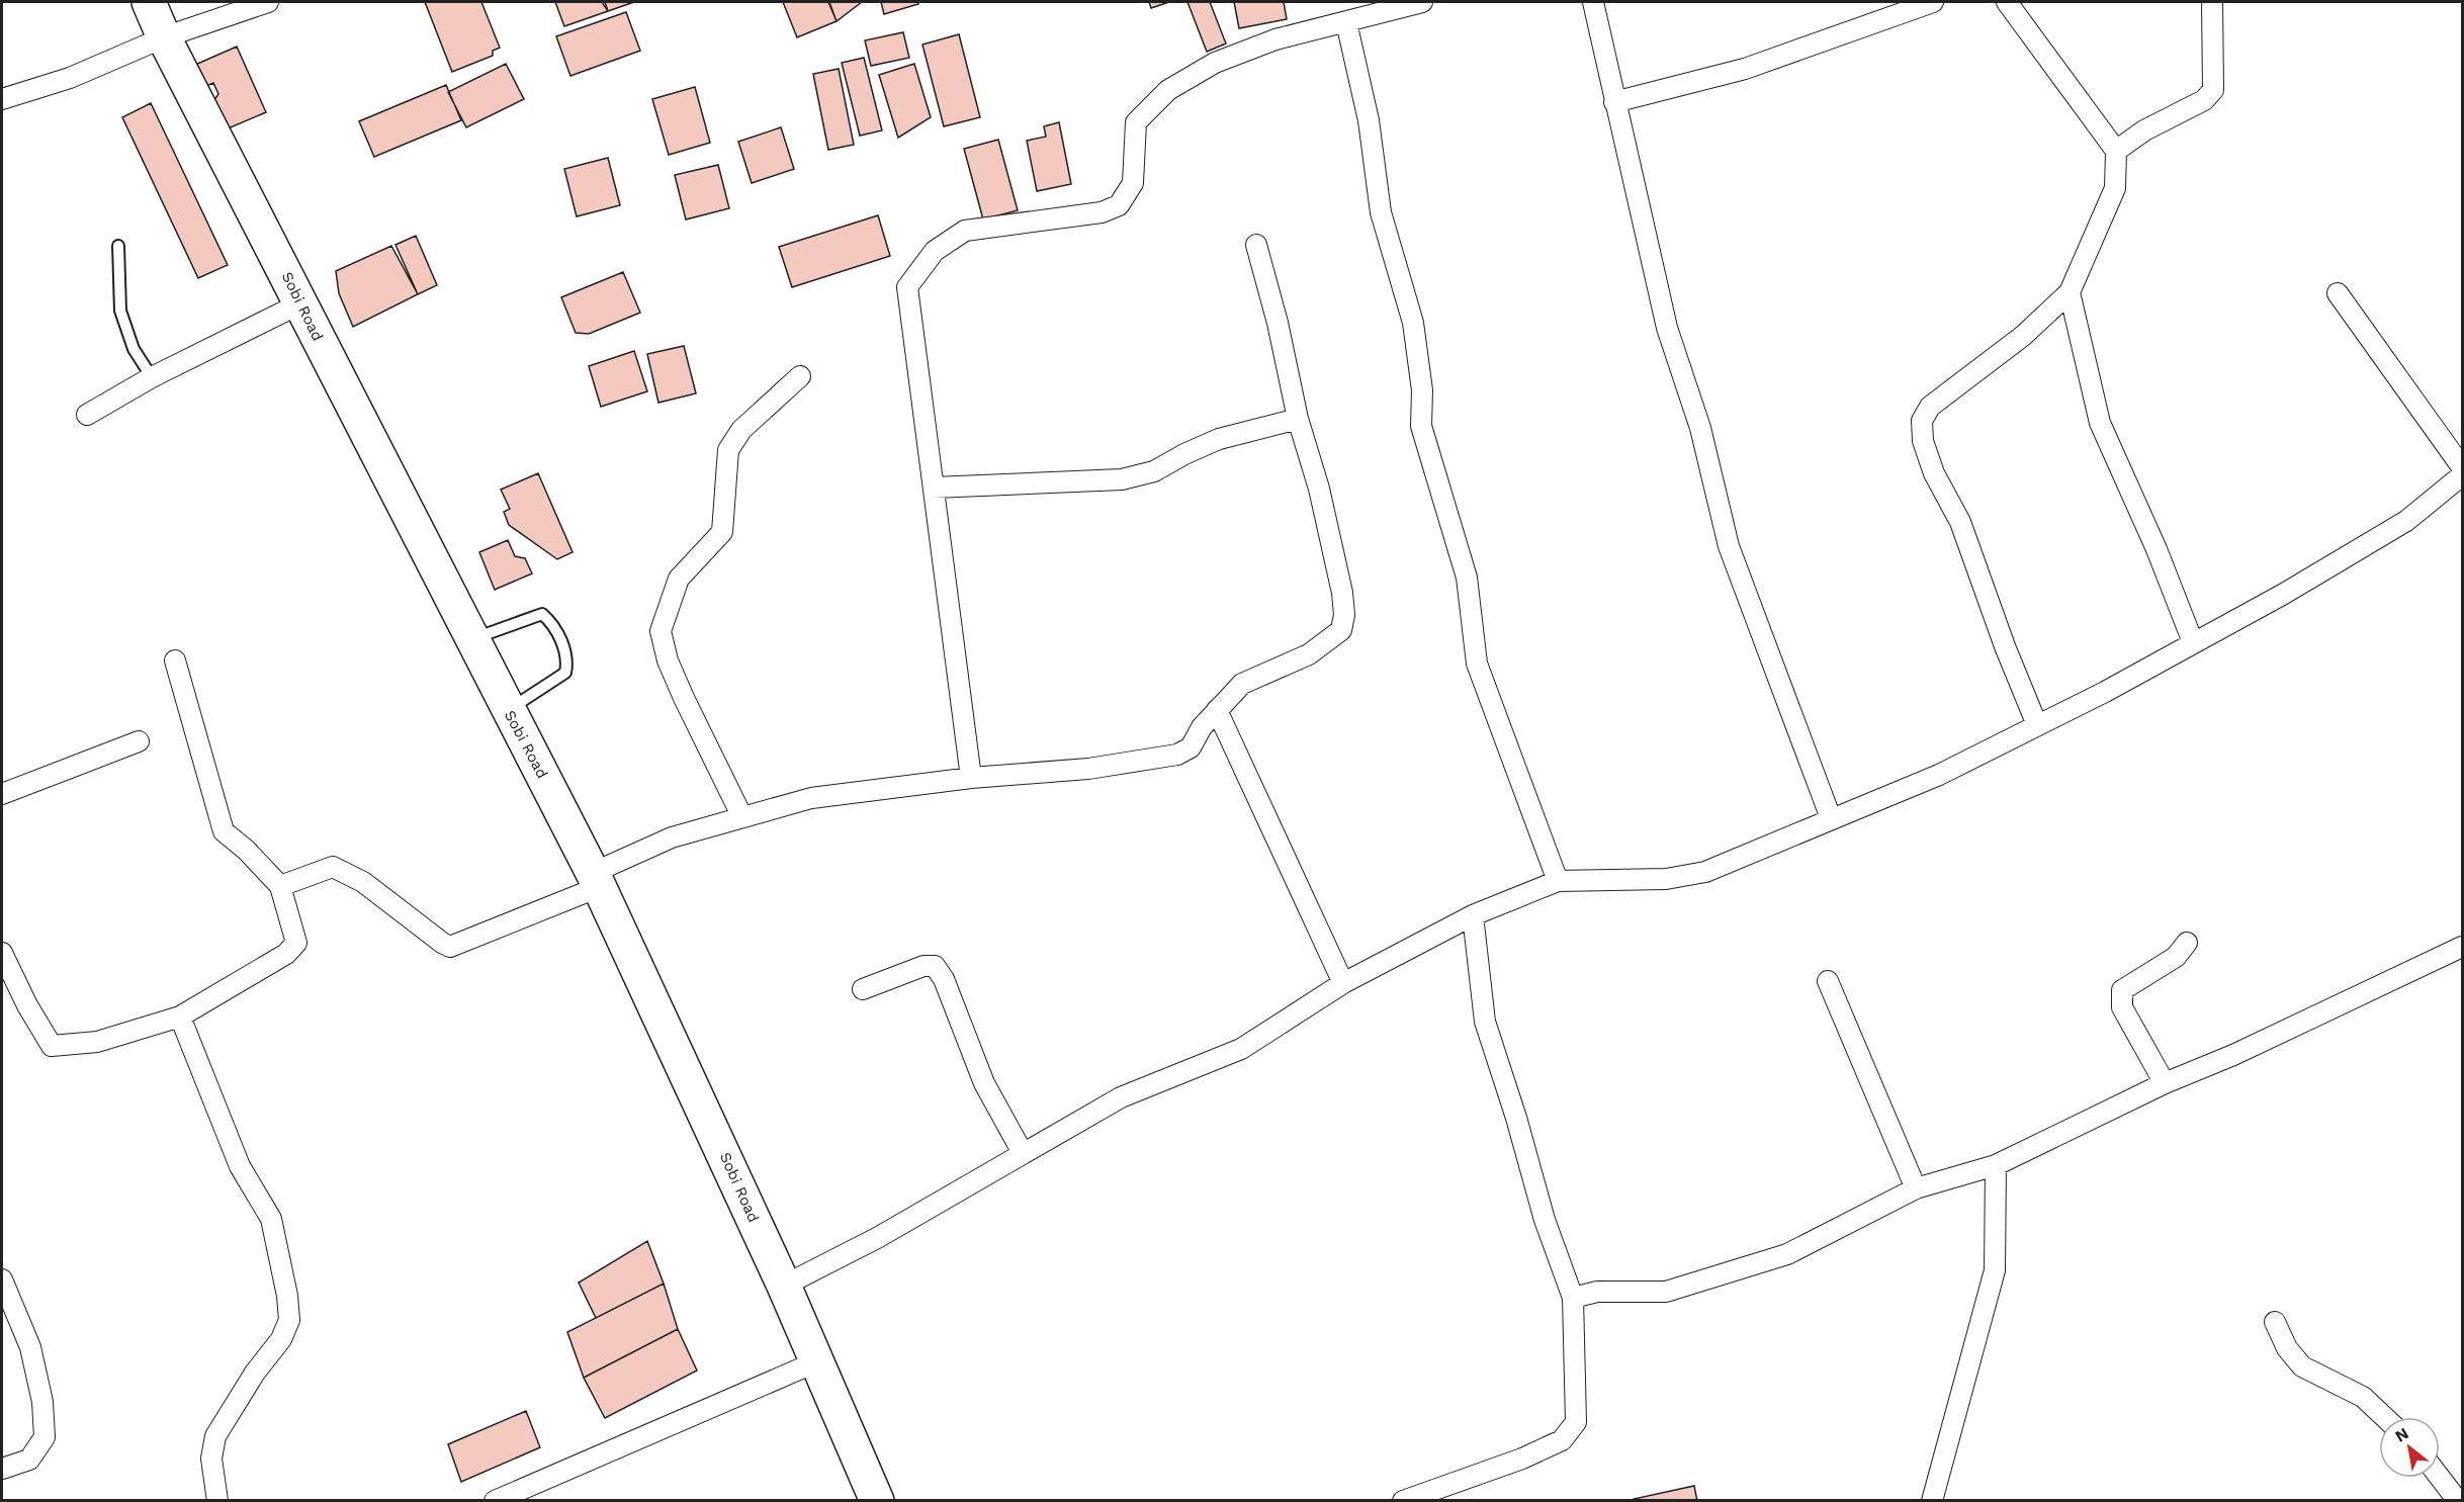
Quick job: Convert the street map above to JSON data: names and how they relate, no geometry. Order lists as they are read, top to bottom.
{
  "streets": {
    "highway": ["Sobi Road"]
  },
  "north": "top left"
}
